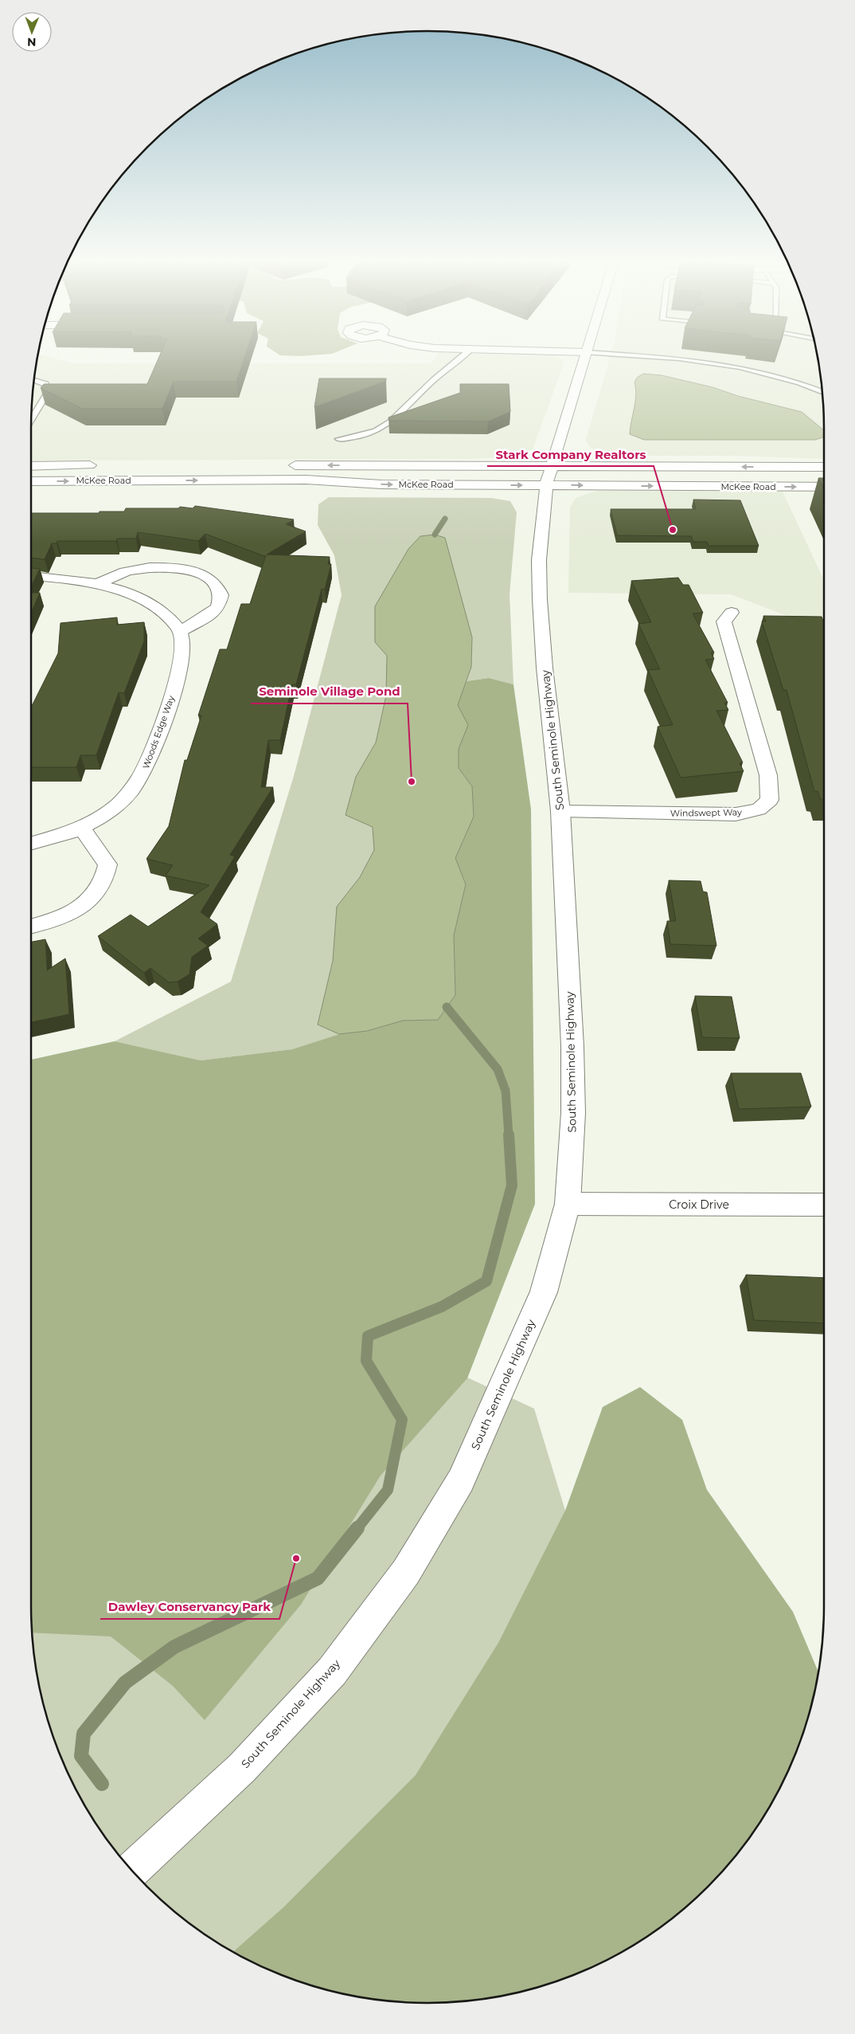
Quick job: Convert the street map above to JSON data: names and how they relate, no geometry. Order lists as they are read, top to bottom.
{
  "streets": {
    "street": [
      "McKee Road",
      "Woods Edge Way",
      "South Seminole Highway",
      "Windswept Way",
      "Croix Drive"
    ]
  },
  "crossings": [
    ["McKee Road", "South Seminole Highway"],
    ["South Seminole Highway", "Windswept Way"],
    ["South Seminole Highway", "Croix Drive"]
  ],
  "places": ["Stark Company Realtors", "Seminole Village Pond", "Dawley Conservancy Park"],
  "north": "bottom"
}
